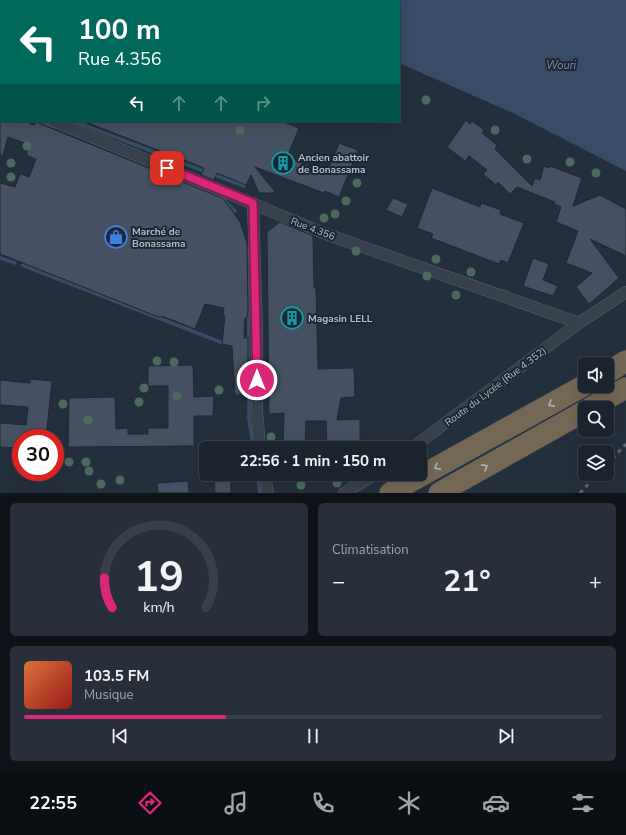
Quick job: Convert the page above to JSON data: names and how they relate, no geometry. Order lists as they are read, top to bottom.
{
  "streets": {
    "street": ["Rue 4.356", "Route du Lycée (Rue 4.352)"]
  },
  "crossings": [
    ["Rue 4.356", "Route du Lycée (Rue 4.352)"]
  ],
  "water": ["Wouri"],
  "places": {
    "building": ["Ancien abattoir de Bonassama", "Magasin LELL"],
    "shop": ["Marché de Bonassama"]
  },
  "page": {
    "turn": ["100 m", "Rue 4.356"],
    "limit": "30",
    "trip": "22:56 · 1 min · 150 m",
    "tile": "Climatisation",
    "heat": ["−", "21°", "+"],
    "song": ["103.5 FM", "Musique"],
    "tabs": "22:55",
    "gauge": ["19", "km/h"]
  }
}
